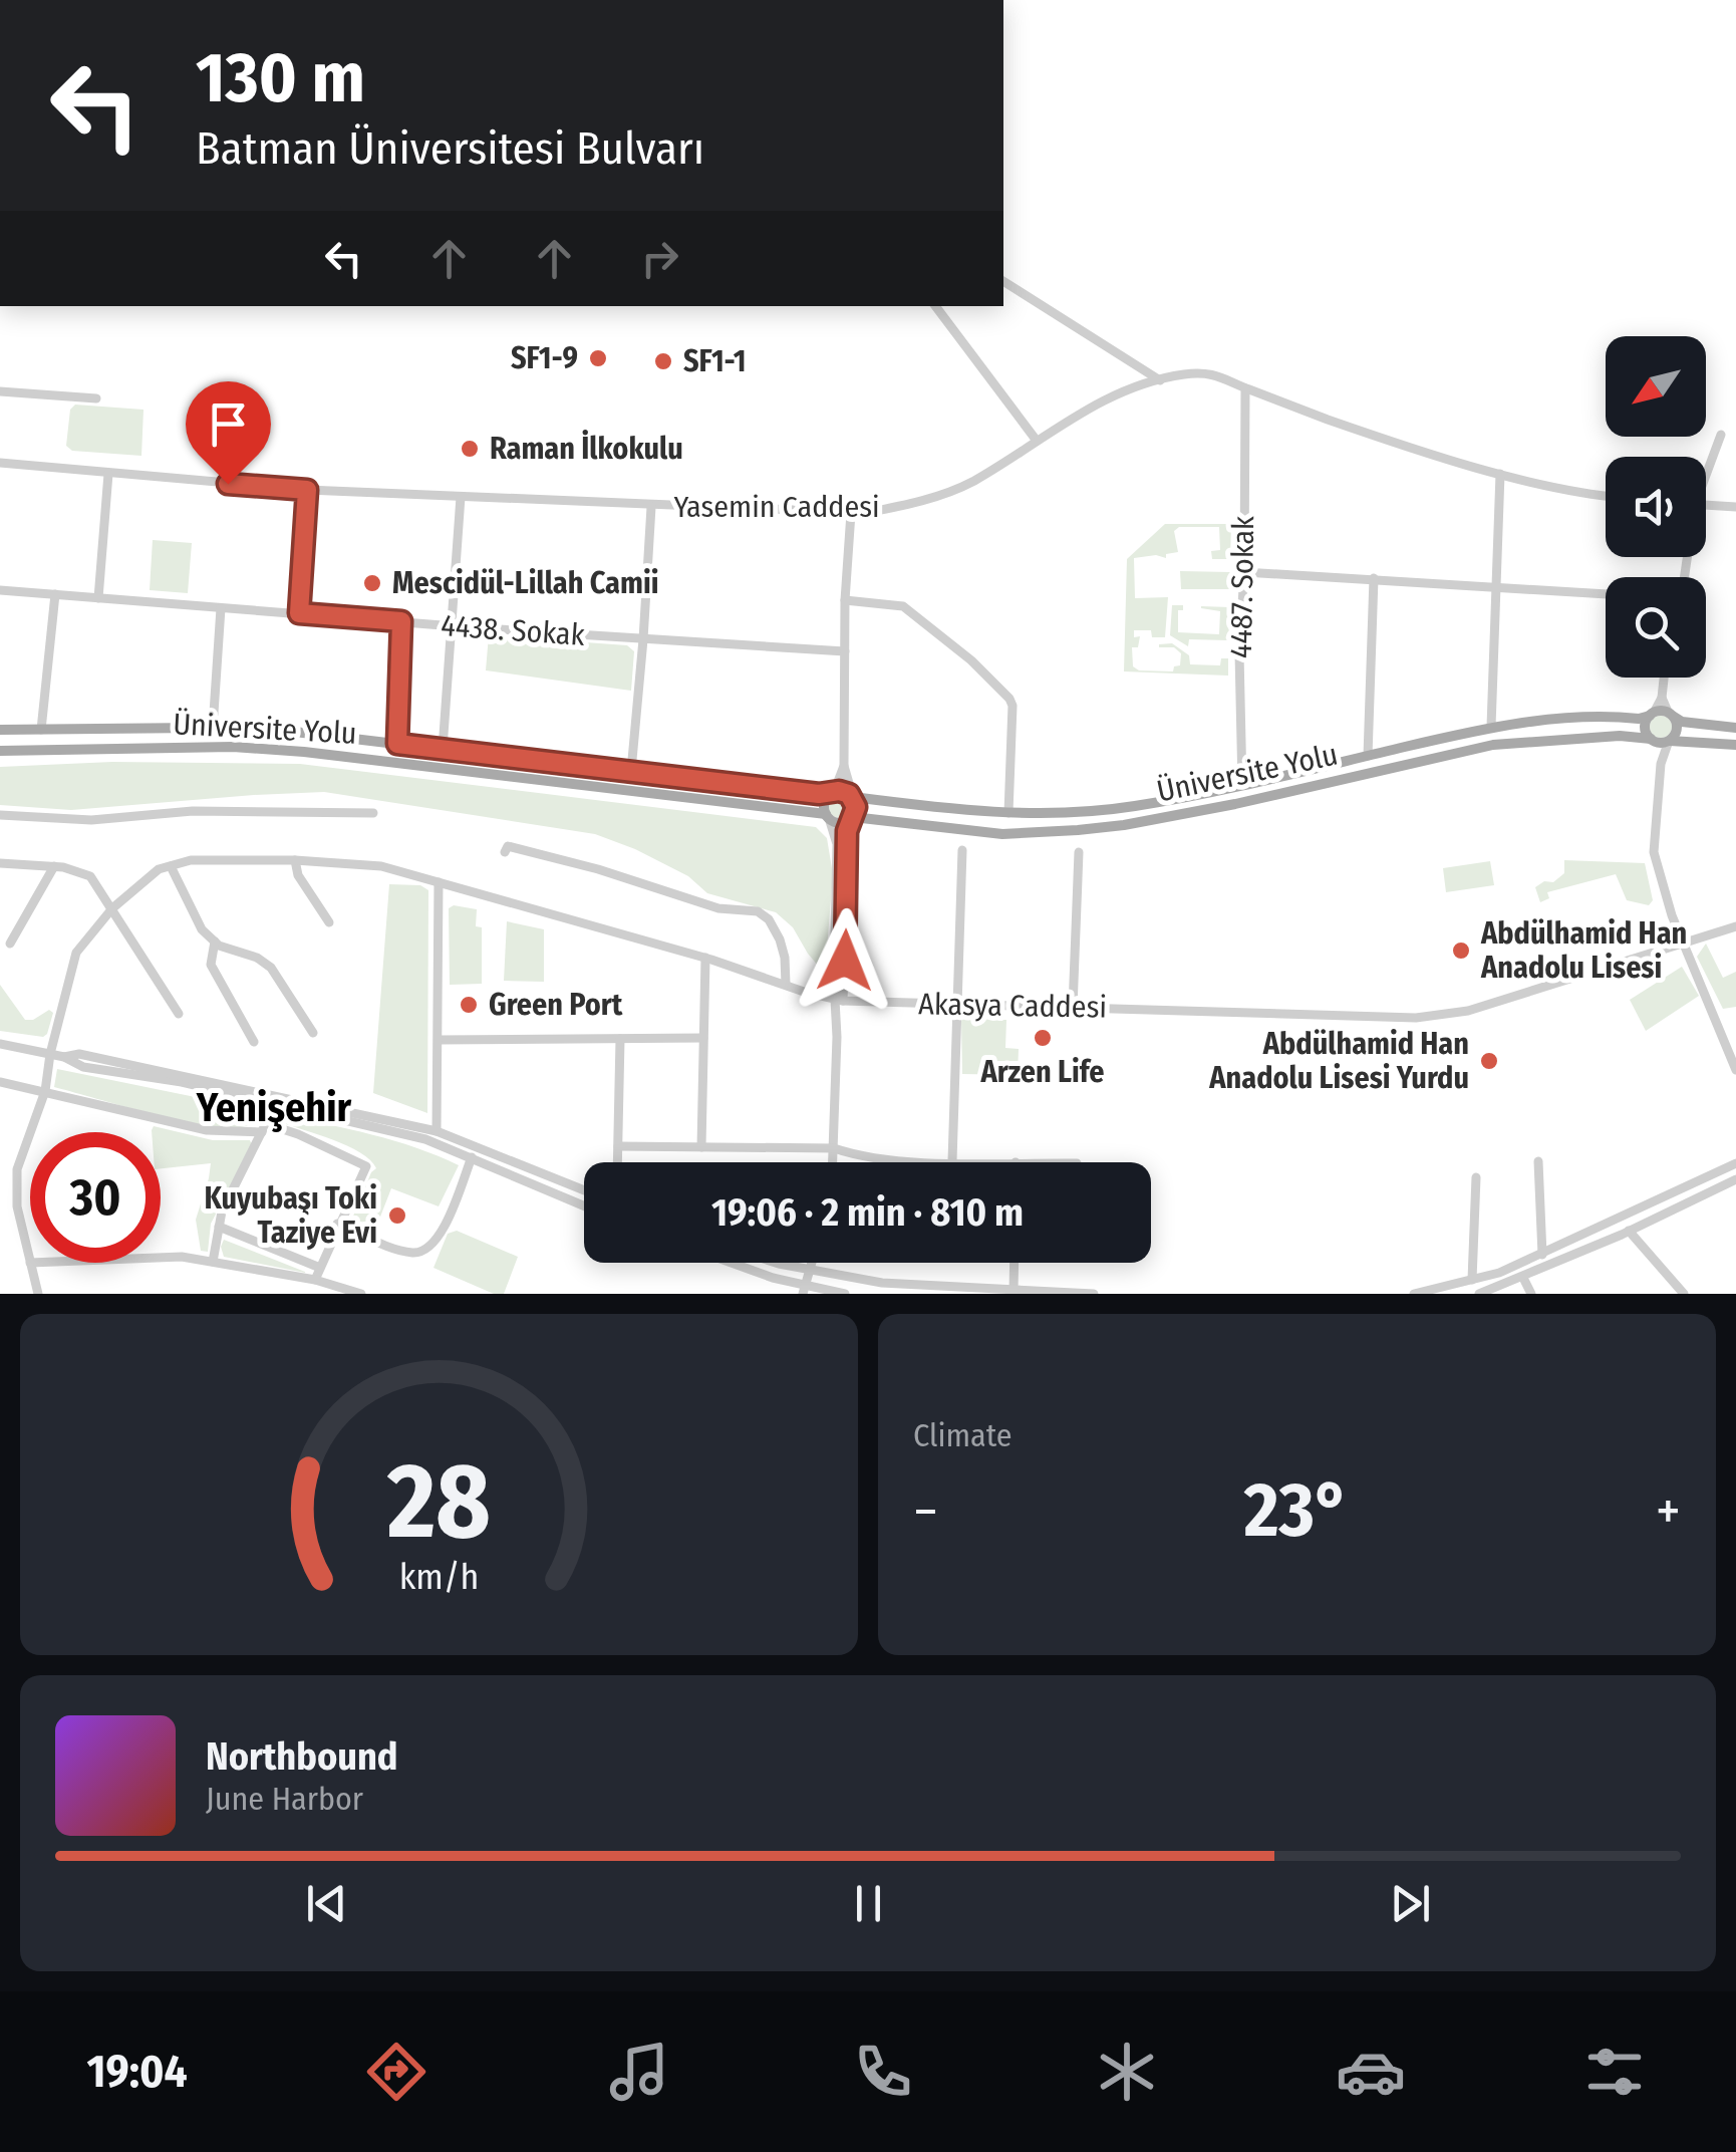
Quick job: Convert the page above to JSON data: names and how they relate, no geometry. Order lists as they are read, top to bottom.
{
  "streets": {
    "main road": ["Üniversite Yolu"],
    "street": [
      "Yasemin Caddesi",
      "4487. Sokak",
      "4438. Sokak",
      "Akasya Caddesi"
    ]
  },
  "crossings": [
    ["Yasemin Caddesi", "4487. Sokak"]
  ],
  "districts": ["Yenişehir"],
  "places": [
    "SF1-9",
    "SF1-1",
    "Raman İlkokulu",
    "Mescidül-Lillah Camii",
    "Abdülhamid Han Anadolu Lisesi",
    "Green Port",
    "Arzen Life",
    "Abdülhamid Han Anadolu Lisesi Yurdu",
    "Kuyubaşı Toki Taziye Evi"
  ],
  "north": "bottom left",
  "page": {
    "turn": ["130 m", "Batman Üniversitesi Bulvarı"],
    "limit": "30",
    "trip": "19:06 · 2 min · 810 m",
    "tile": "Climate",
    "heat": ["−", "23°", "+"],
    "song": ["Northbound", "June Harbor"],
    "tabs": "19:04",
    "gauge": ["28", "km/h"]
  }
}
